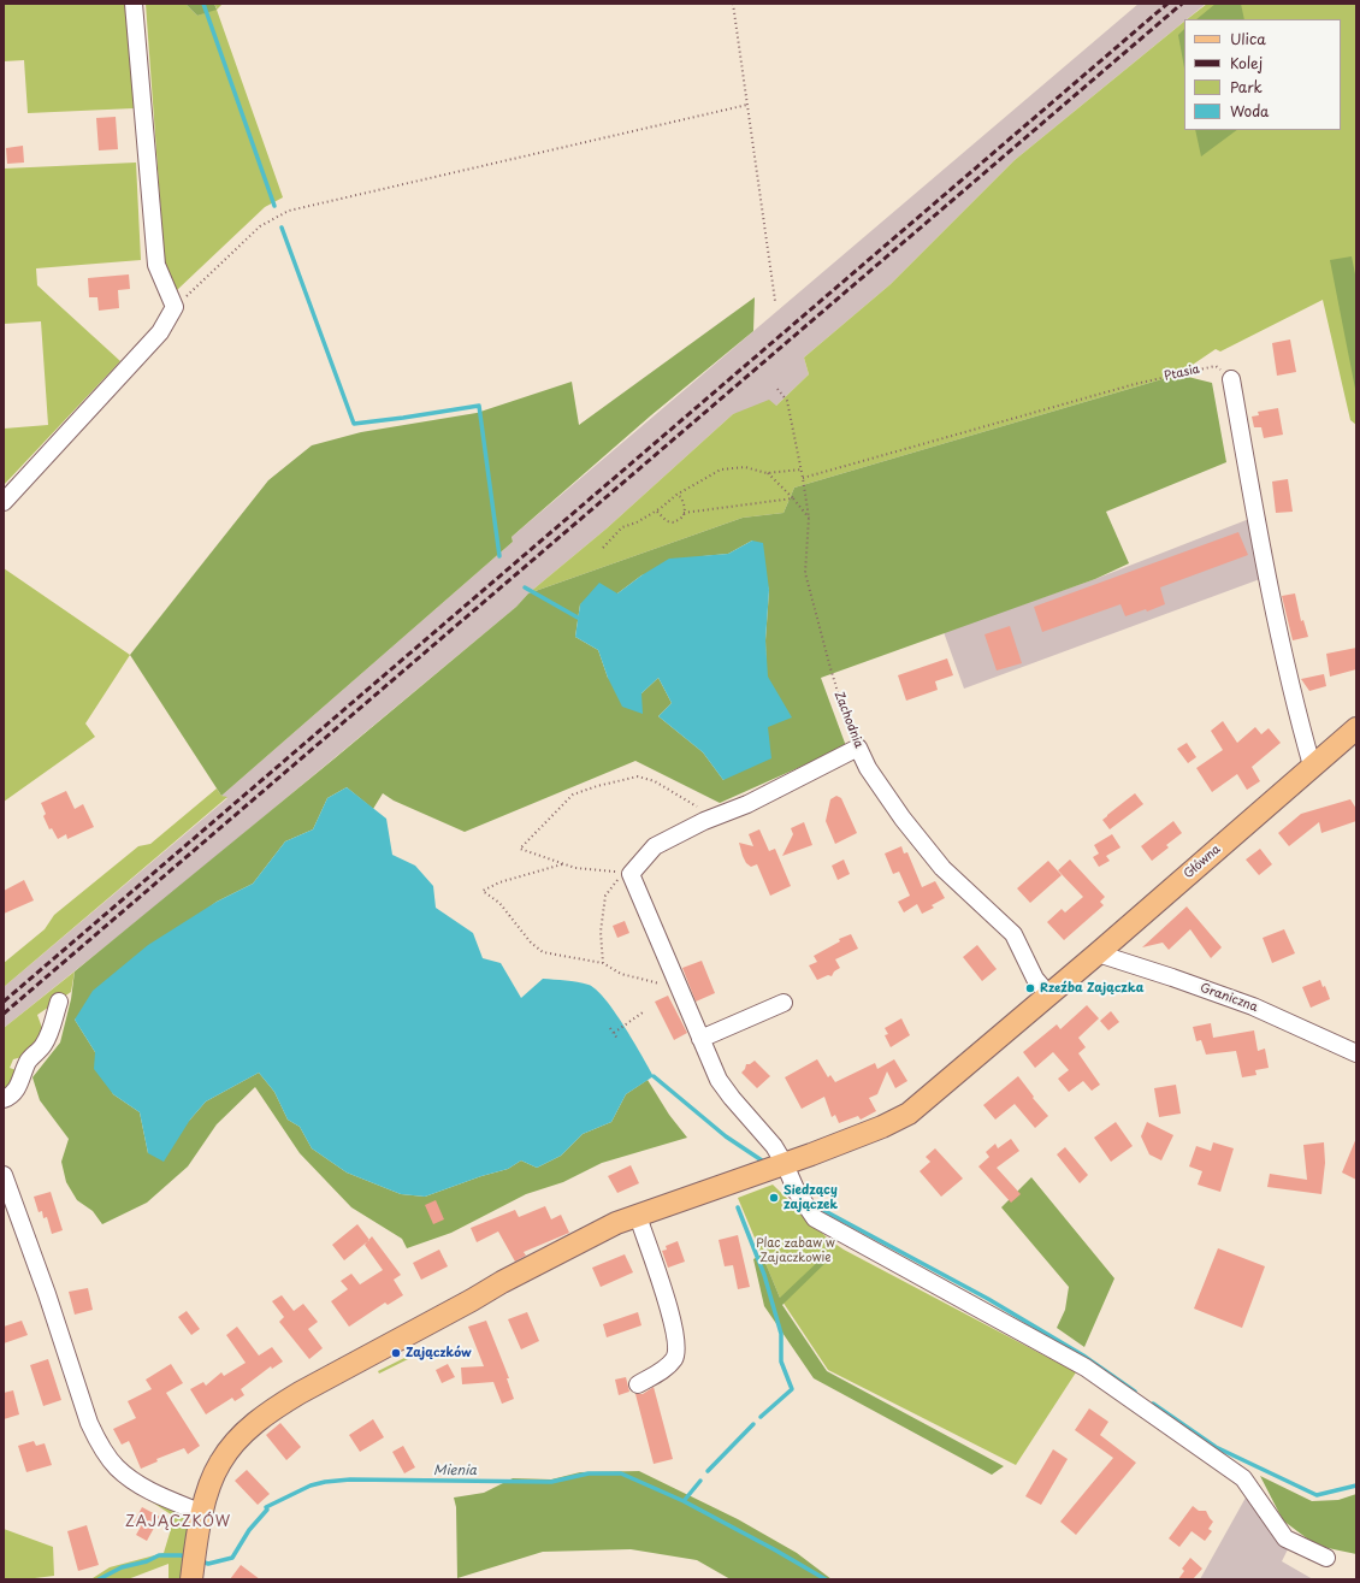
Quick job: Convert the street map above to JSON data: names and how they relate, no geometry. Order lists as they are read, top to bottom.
{
  "streets": {
    "main road": ["Główna"],
    "street": ["Zachodnia", "Graniczna"],
    "path": ["Ptasia"]
  },
  "crossings": [
    ["Ptasia", "Zachodnia"],
    ["Zachodnia", "Główna"],
    ["Główna", "Graniczna"]
  ],
  "districts": ["ZAJĄCZKÓW"],
  "water": ["Mienia"],
  "parks": ["Plac zabaw w Zajaczkowie"],
  "places": ["Rzeźba Zajączka", "Siedzący zajączek", "Zajączków"],
  "legend": [
    "Ulica",
    "Kolej",
    "Park",
    "Woda"
  ]
}
